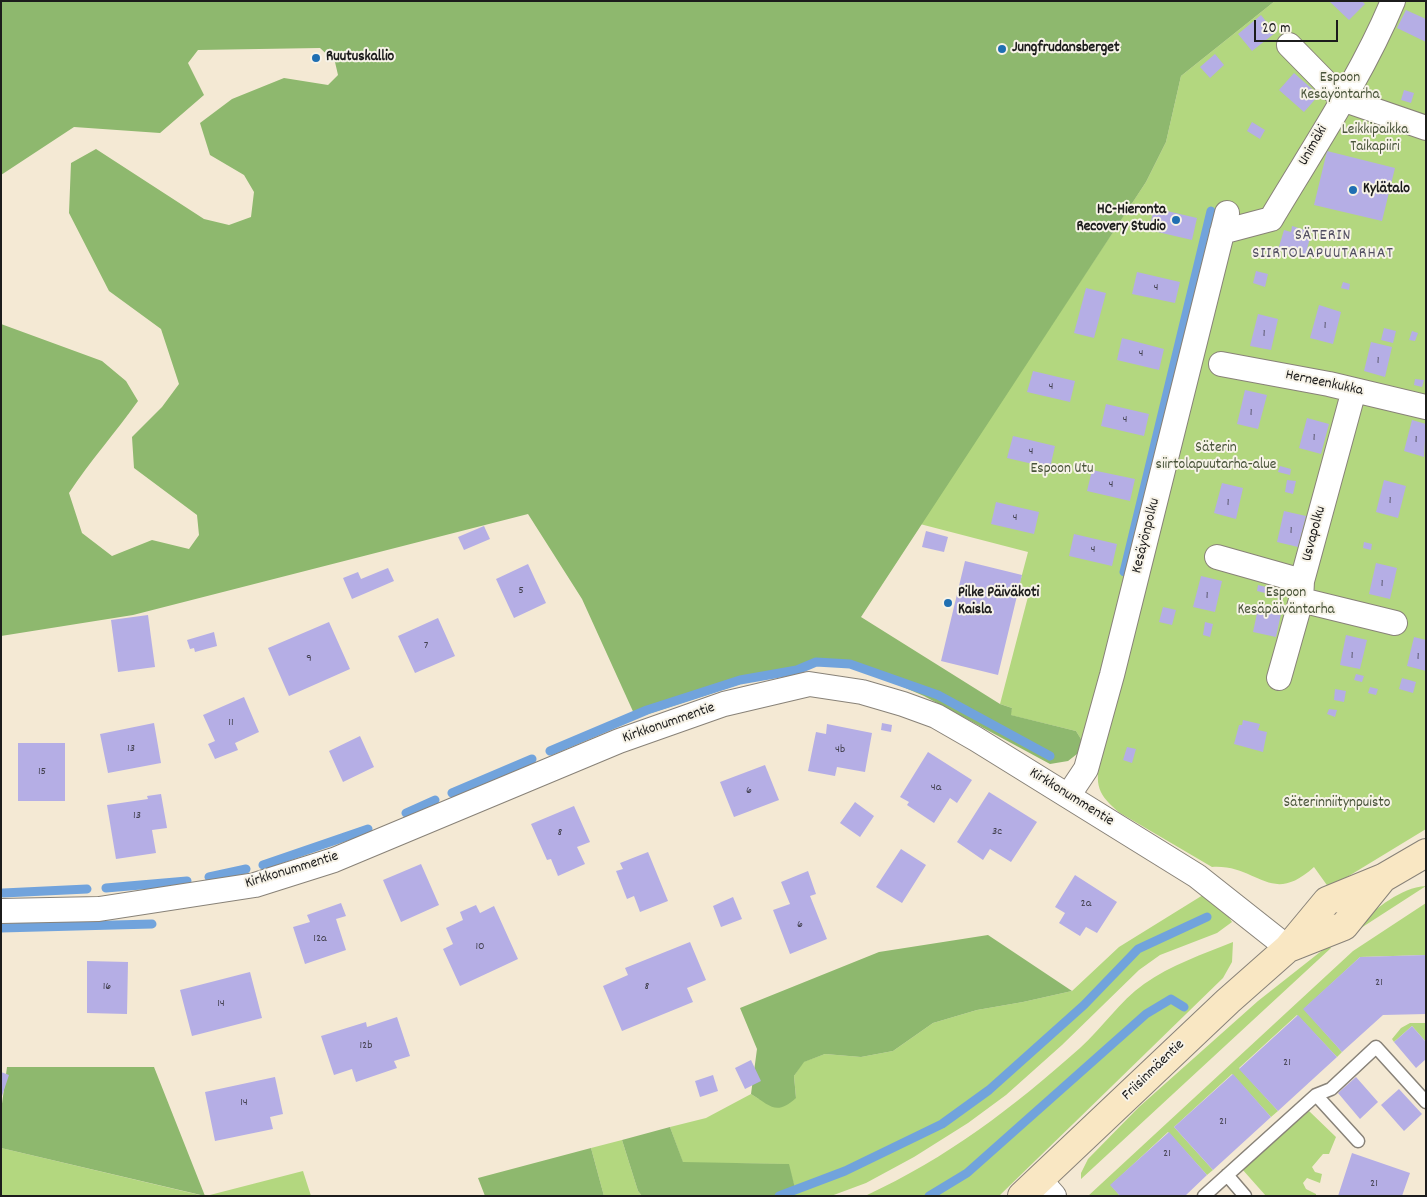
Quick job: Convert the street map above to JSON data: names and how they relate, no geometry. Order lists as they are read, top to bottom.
{
  "streets": {
    "main road": ["Friisinmäentie"],
    "street": [
      "Unimäki",
      "Herneenkukka",
      "Usvapolku",
      "Kesäyönpolku",
      "Kirkkonummentie"
    ]
  },
  "crossings": [
    ["Unimäki", "Kesäyönpolku"],
    ["Herneenkukka", "Usvapolku"],
    ["Kesäyönpolku", "Kirkkonummentie"],
    ["Kirkkonummentie", "Friisinmäentie"]
  ],
  "districts": ["SÄTERIN SIIRTOLAPUUTARHAT"],
  "parks": [
    "Espoon Kesäyöntarha",
    "Leikkipaikka Taikapiiri",
    "Säterin siirtolapuutarha-alue",
    "Espoon Utu",
    "Espoon Kesäpäiväntarha",
    "Säterinniitynpuisto"
  ],
  "places": [
    "Jungfrudansberget",
    "Ruutuskallio",
    "Kylätalo",
    "HC-Hieronta Recovery Studio",
    "Pilke Päiväkoti Kaisla"
  ],
  "house_numbers": [
    "4",
    "1",
    "1",
    "4",
    "1",
    "4",
    "1",
    "4",
    "1",
    "1",
    "4",
    "4",
    "1",
    "1",
    "4",
    "1",
    "4",
    "1",
    "5",
    "1",
    "7",
    "1",
    "1",
    "9",
    "11",
    "13",
    "4b",
    "15",
    "4a",
    "6",
    "13",
    "3c",
    "8",
    "2a",
    "6",
    "12a",
    "10",
    "21",
    "16",
    "8",
    "14",
    "12b",
    "21",
    "14",
    "21",
    "21",
    "21"
  ],
  "scale_bar": "20 m"
}
